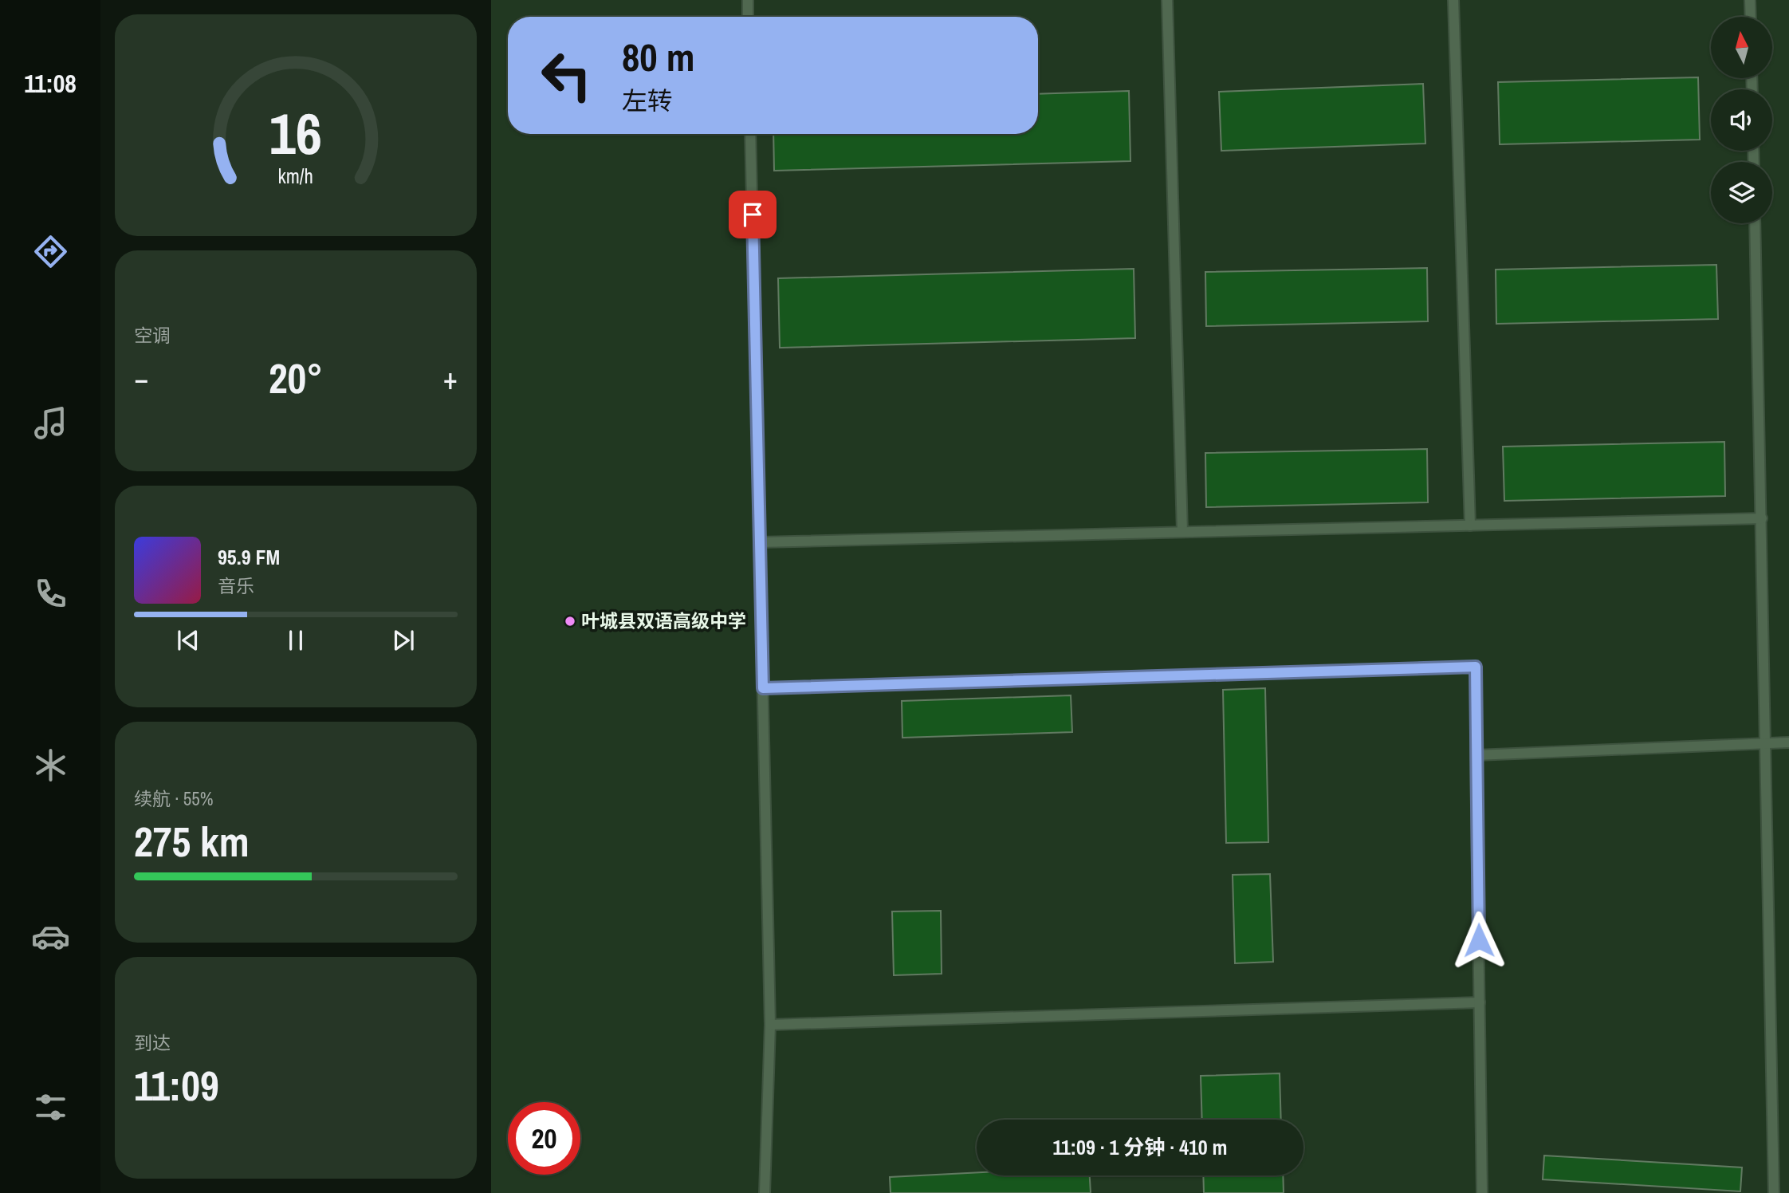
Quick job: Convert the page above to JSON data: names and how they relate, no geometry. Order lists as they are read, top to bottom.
{
  "places": ["叶城县双语高级中学"],
  "north": "top",
  "page": {
    "tabs": "11:08",
    "turn": ["80 m", "左转"],
    "tile": [
      "空调",
      ["续航 · 55%", "275 km"],
      ["到达", "11:09"]
    ],
    "heat": ["−", "20°", "+"],
    "song": ["95.9 FM", "音乐"],
    "limit": "20",
    "trip": "11:09 · 1 分钟 · 410 m",
    "gauge": ["16", "km/h"]
  }
}
